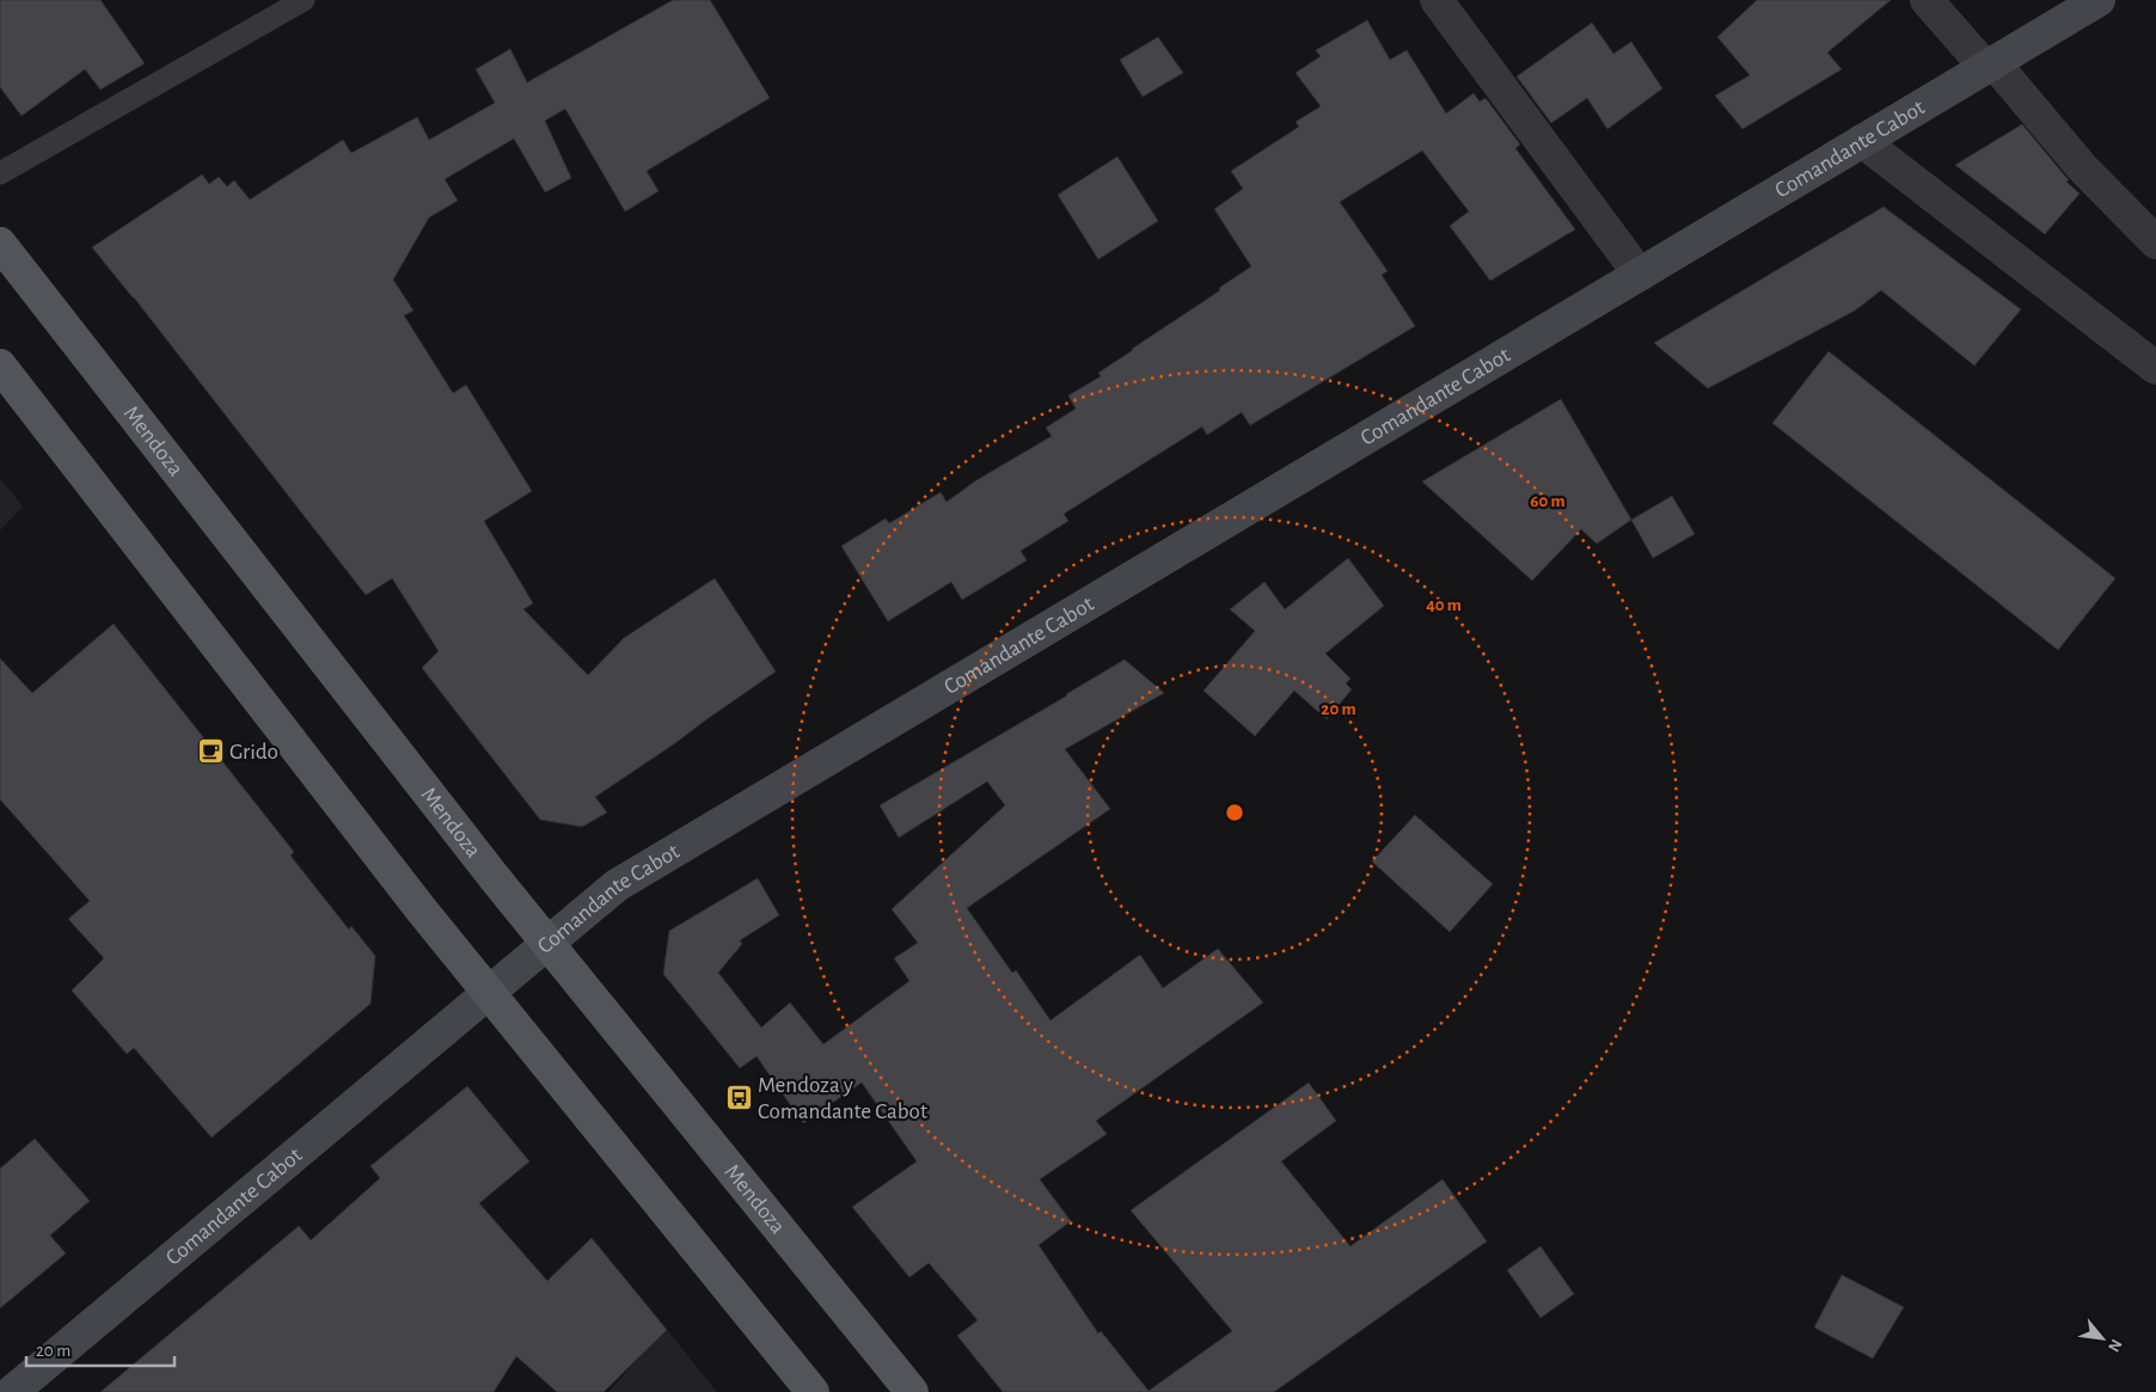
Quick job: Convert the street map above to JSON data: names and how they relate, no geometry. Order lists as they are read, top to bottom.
{
  "streets": {
    "main road": ["Comandante Cabot", "Mendoza"]
  },
  "crossings": [
    ["Comandante Cabot", "Mendoza"]
  ],
  "places": {
    "cafe": ["Grido"],
    "bus stop": ["Mendoza y Comandante Cabot"]
  },
  "scale_bar": "20 m",
  "north": "bottom right",
  "rings": ["60 m", "40 m", "20 m"]
}
